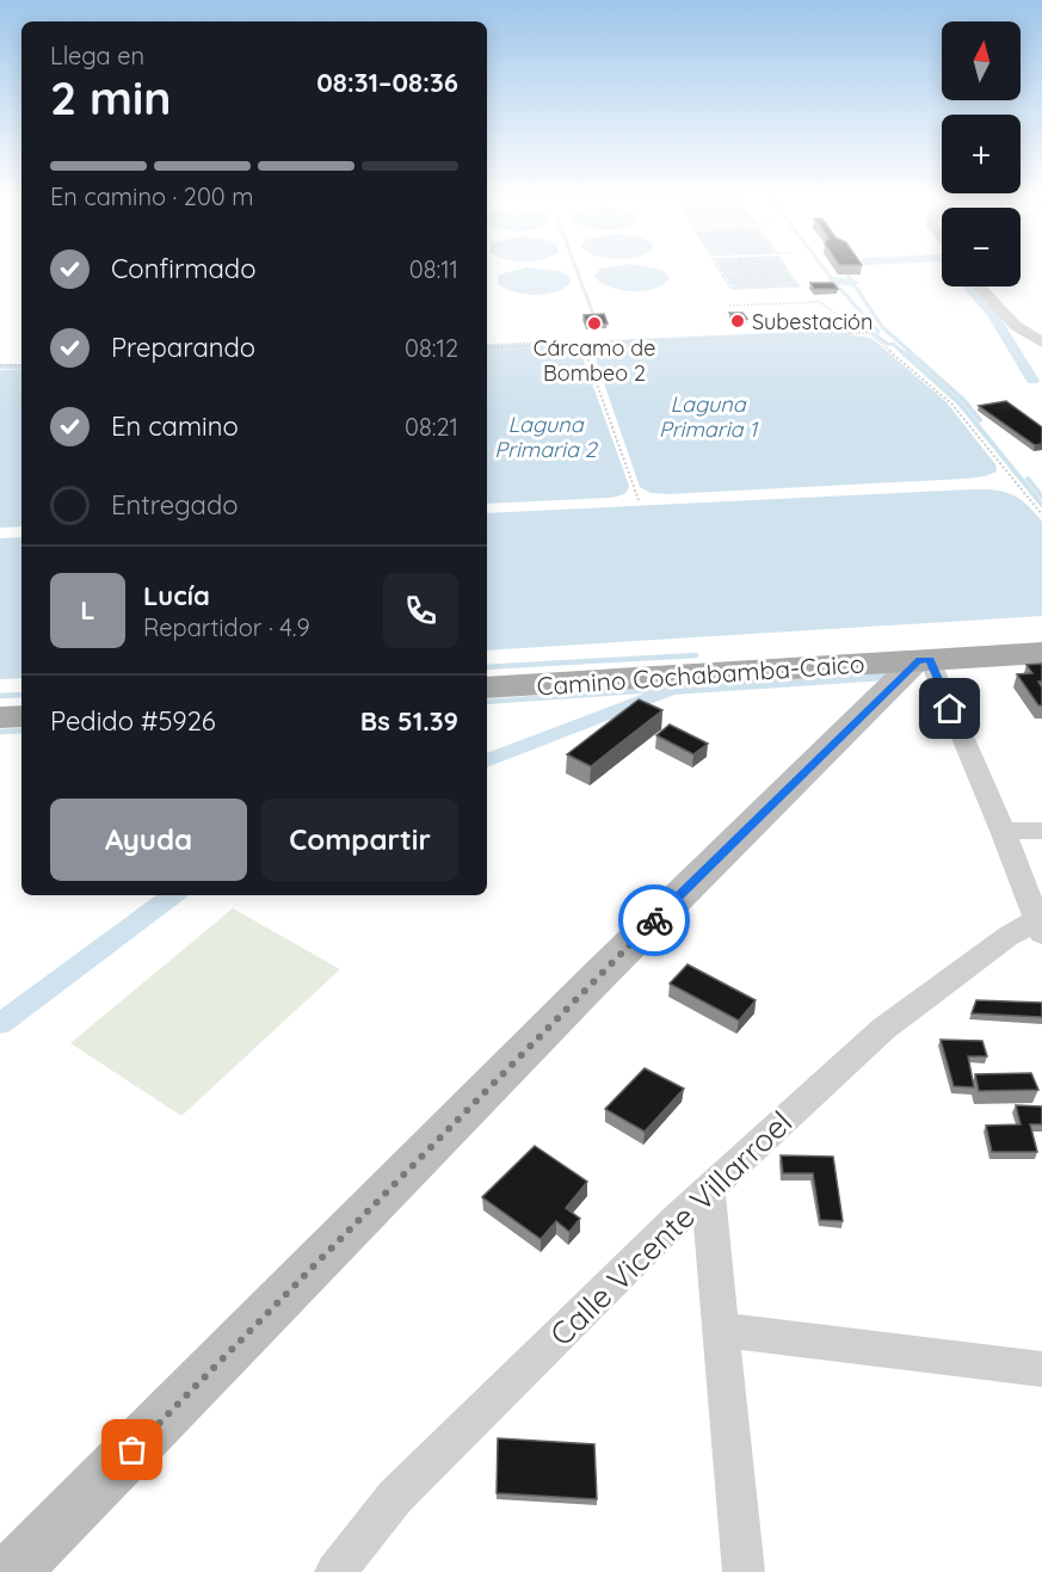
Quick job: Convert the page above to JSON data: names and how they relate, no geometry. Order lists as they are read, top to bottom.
{
  "streets": {
    "main road": ["Camino Cochabamba-Caico"],
    "street": ["Calle Vicente Villarroel"]
  },
  "water": ["Laguna Primaria 1", "Laguna Primaria 2"],
  "places": ["Subestación", "Cárcamo de Bombeo 2"],
  "north": "top",
  "page": {
    "map_buttons": ["+", "−"],
    "heading": ["2 min", "Llega en", "08:31–08:36"],
    "panel": [
      "Lucía",
      "Repartidor · 4.9",
      "Pedido #5926",
      "Bs 51.39"
    ],
    "bar": "En camino · 200 m",
    "list": [
      ["Confirmado", "08:11"],
      ["Preparando", "08:12"],
      ["En camino", "08:21"],
      "Entregado"
    ],
    "round": "L",
    "buttons": ["Ayuda", "Compartir"]
  }
}
